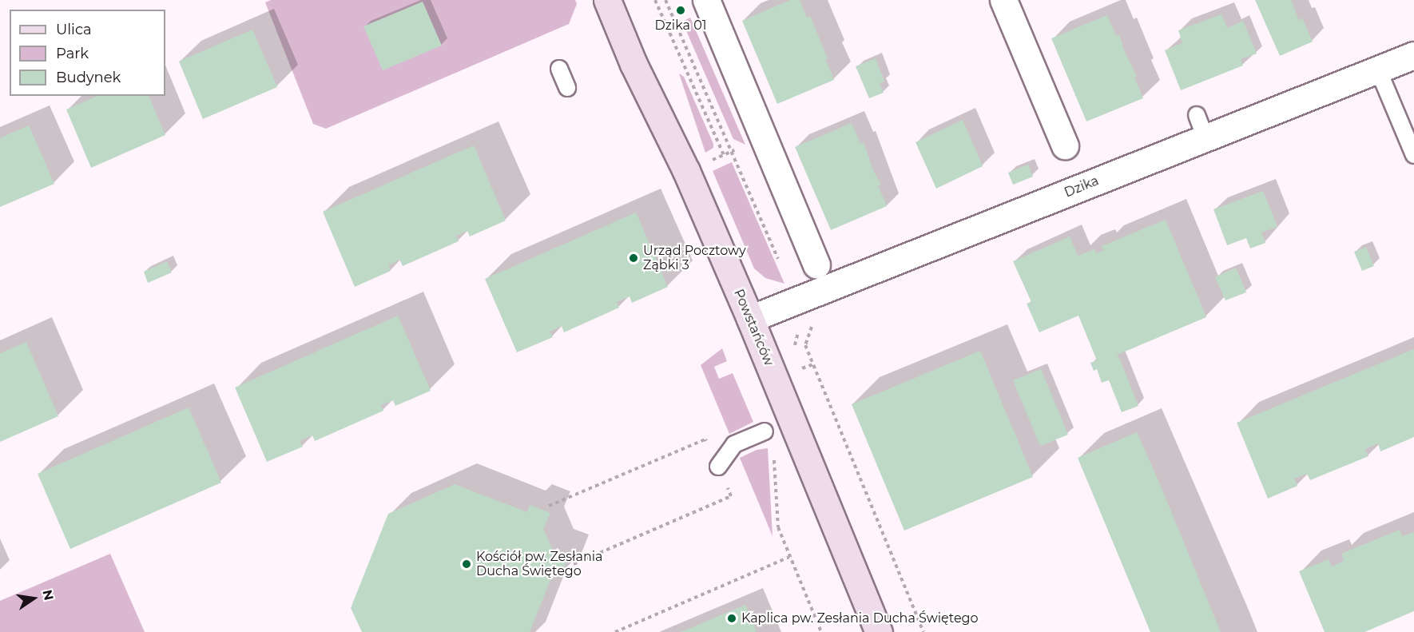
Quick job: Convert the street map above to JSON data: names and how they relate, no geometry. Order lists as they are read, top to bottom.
{
  "streets": {
    "street": ["Dzika", "Powstańców"]
  },
  "crossings": [
    ["Dzika", "Powstańców"]
  ],
  "places": [
    "Dzika 01",
    "Urząd Pocztowy Ząbki 3",
    "Kościół pw. Zesłania Ducha Świętego",
    "Kaplica pw. Zesłania Ducha Świętego"
  ],
  "legend": ["Ulica", "Park", "Budynek"],
  "north": "right"
}
